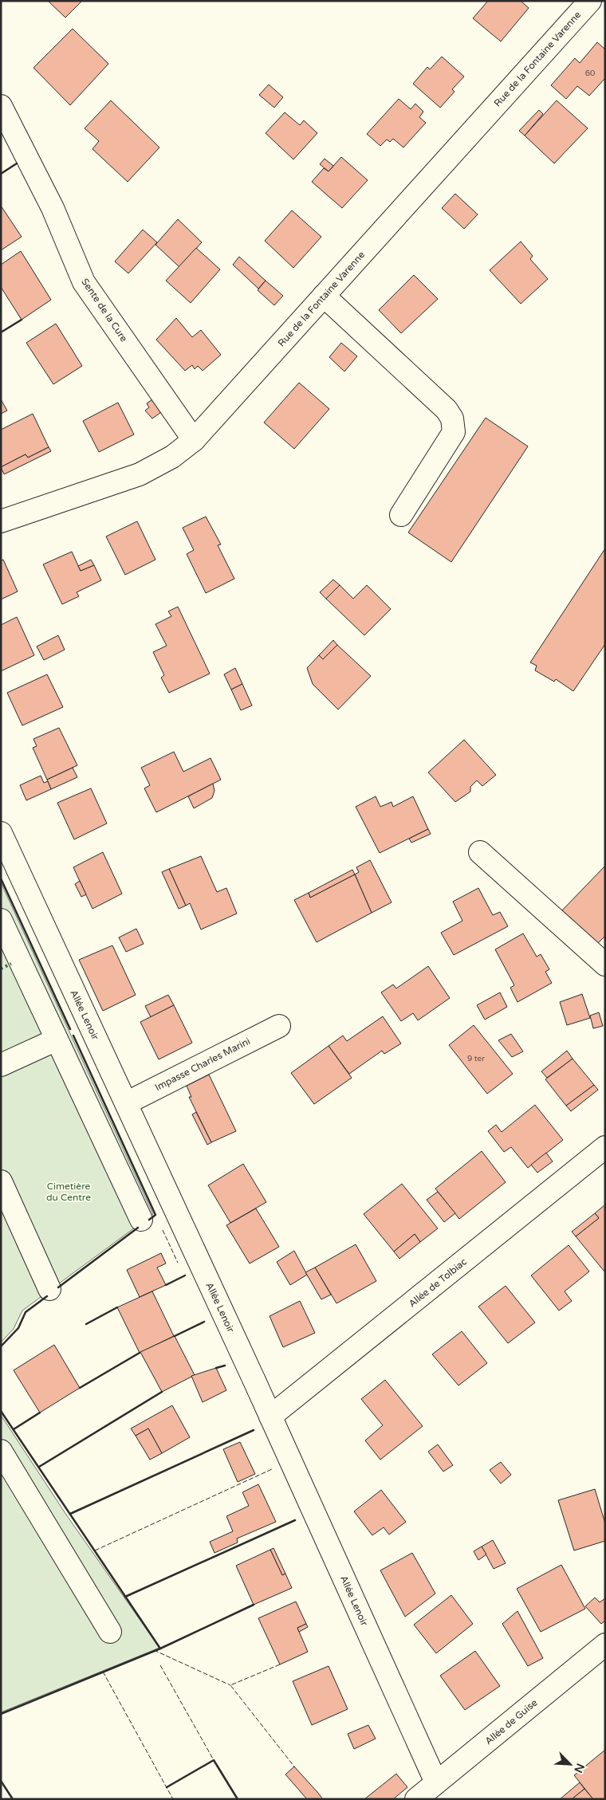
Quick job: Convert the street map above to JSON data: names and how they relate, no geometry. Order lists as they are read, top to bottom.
{
  "streets": {
    "street": [
      "Rue de la Fontaine Varenne",
      "Sente de la Cure",
      "Allée Lenoir",
      "Impasse Charles Marini",
      "Allée de Tolbiac",
      "Allée de Guise"
    ]
  },
  "crossings": [
    ["Rue de la Fontaine Varenne", "Sente de la Cure"],
    ["Allée Lenoir", "Impasse Charles Marini"],
    ["Allée Lenoir", "Allée de Tolbiac"],
    ["Allée Lenoir", "Allée de Guise"]
  ],
  "parks": ["Cimetière du Centre"],
  "house_numbers": ["60", "9 ter"],
  "north": "bottom right"
}
